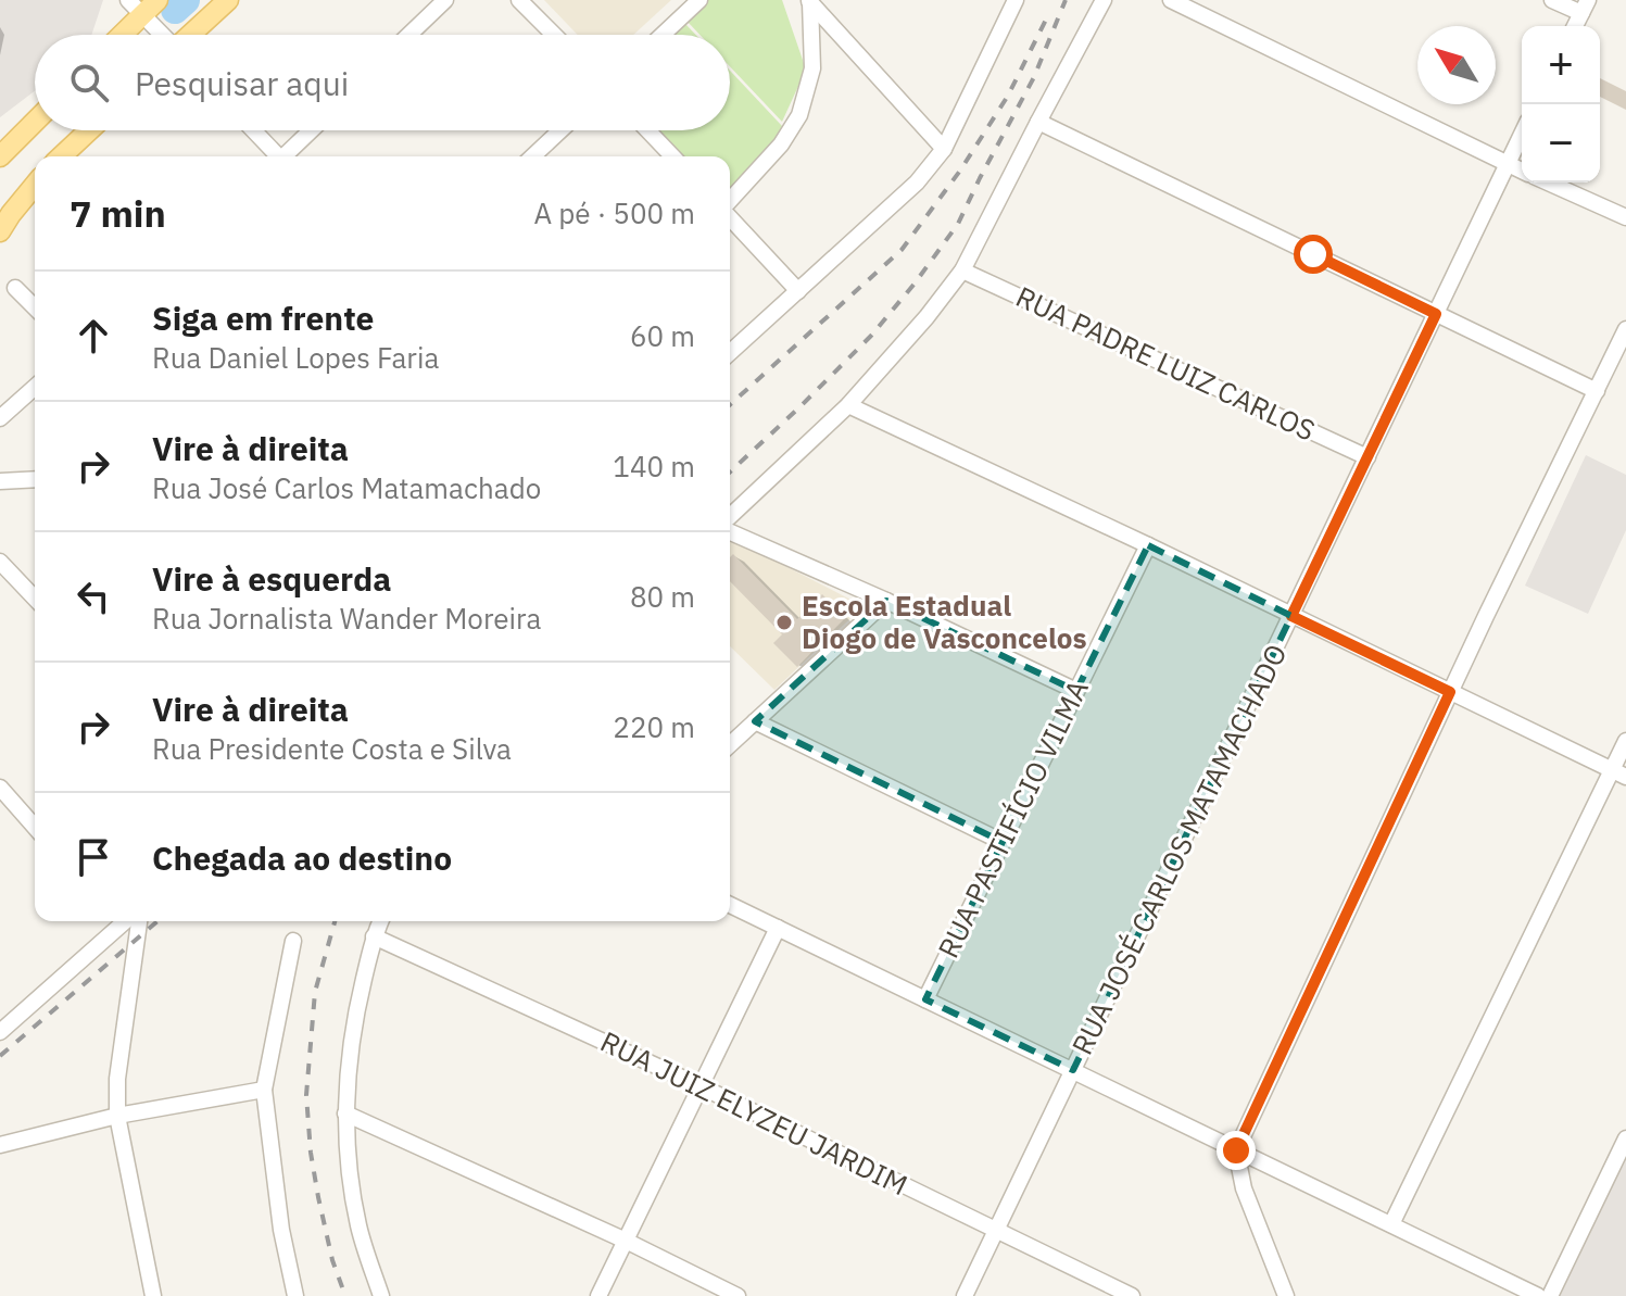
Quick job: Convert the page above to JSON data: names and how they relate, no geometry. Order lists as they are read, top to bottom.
{
  "streets": {
    "street": [
      "RUA PADRE LUIZ CARLOS",
      "RUA PASTIFÍCIO VILMA",
      "RUA JOSÉ CARLOS MATAMACHADO",
      "RUA JUIZ ELYZEU JARDIM"
    ]
  },
  "crossings": [
    ["RUA PADRE LUIZ CARLOS", "RUA JOSÉ CARLOS MATAMACHADO"],
    ["RUA JOSÉ CARLOS MATAMACHADO", "RUA JUIZ ELYZEU JARDIM"]
  ],
  "places": ["Escola Estadual Diogo de Vasconcelos"],
  "north": "top left",
  "page": {
    "map_buttons": ["+", "−"],
    "search": "Pesquisar aqui",
    "heading": ["7 min", "A pé · 500 m"],
    "list": [
      ["Siga em frente", "Rua Daniel Lopes Faria", "60 m"],
      ["Vire à direita", "Rua José Carlos Matamachado", "140 m"],
      ["Vire à esquerda", "Rua Jornalista Wander Moreira", "80 m"],
      ["Vire à direita", "Rua Presidente Costa e Silva", "220 m"],
      "Chegada ao destino"
    ]
  }
}
